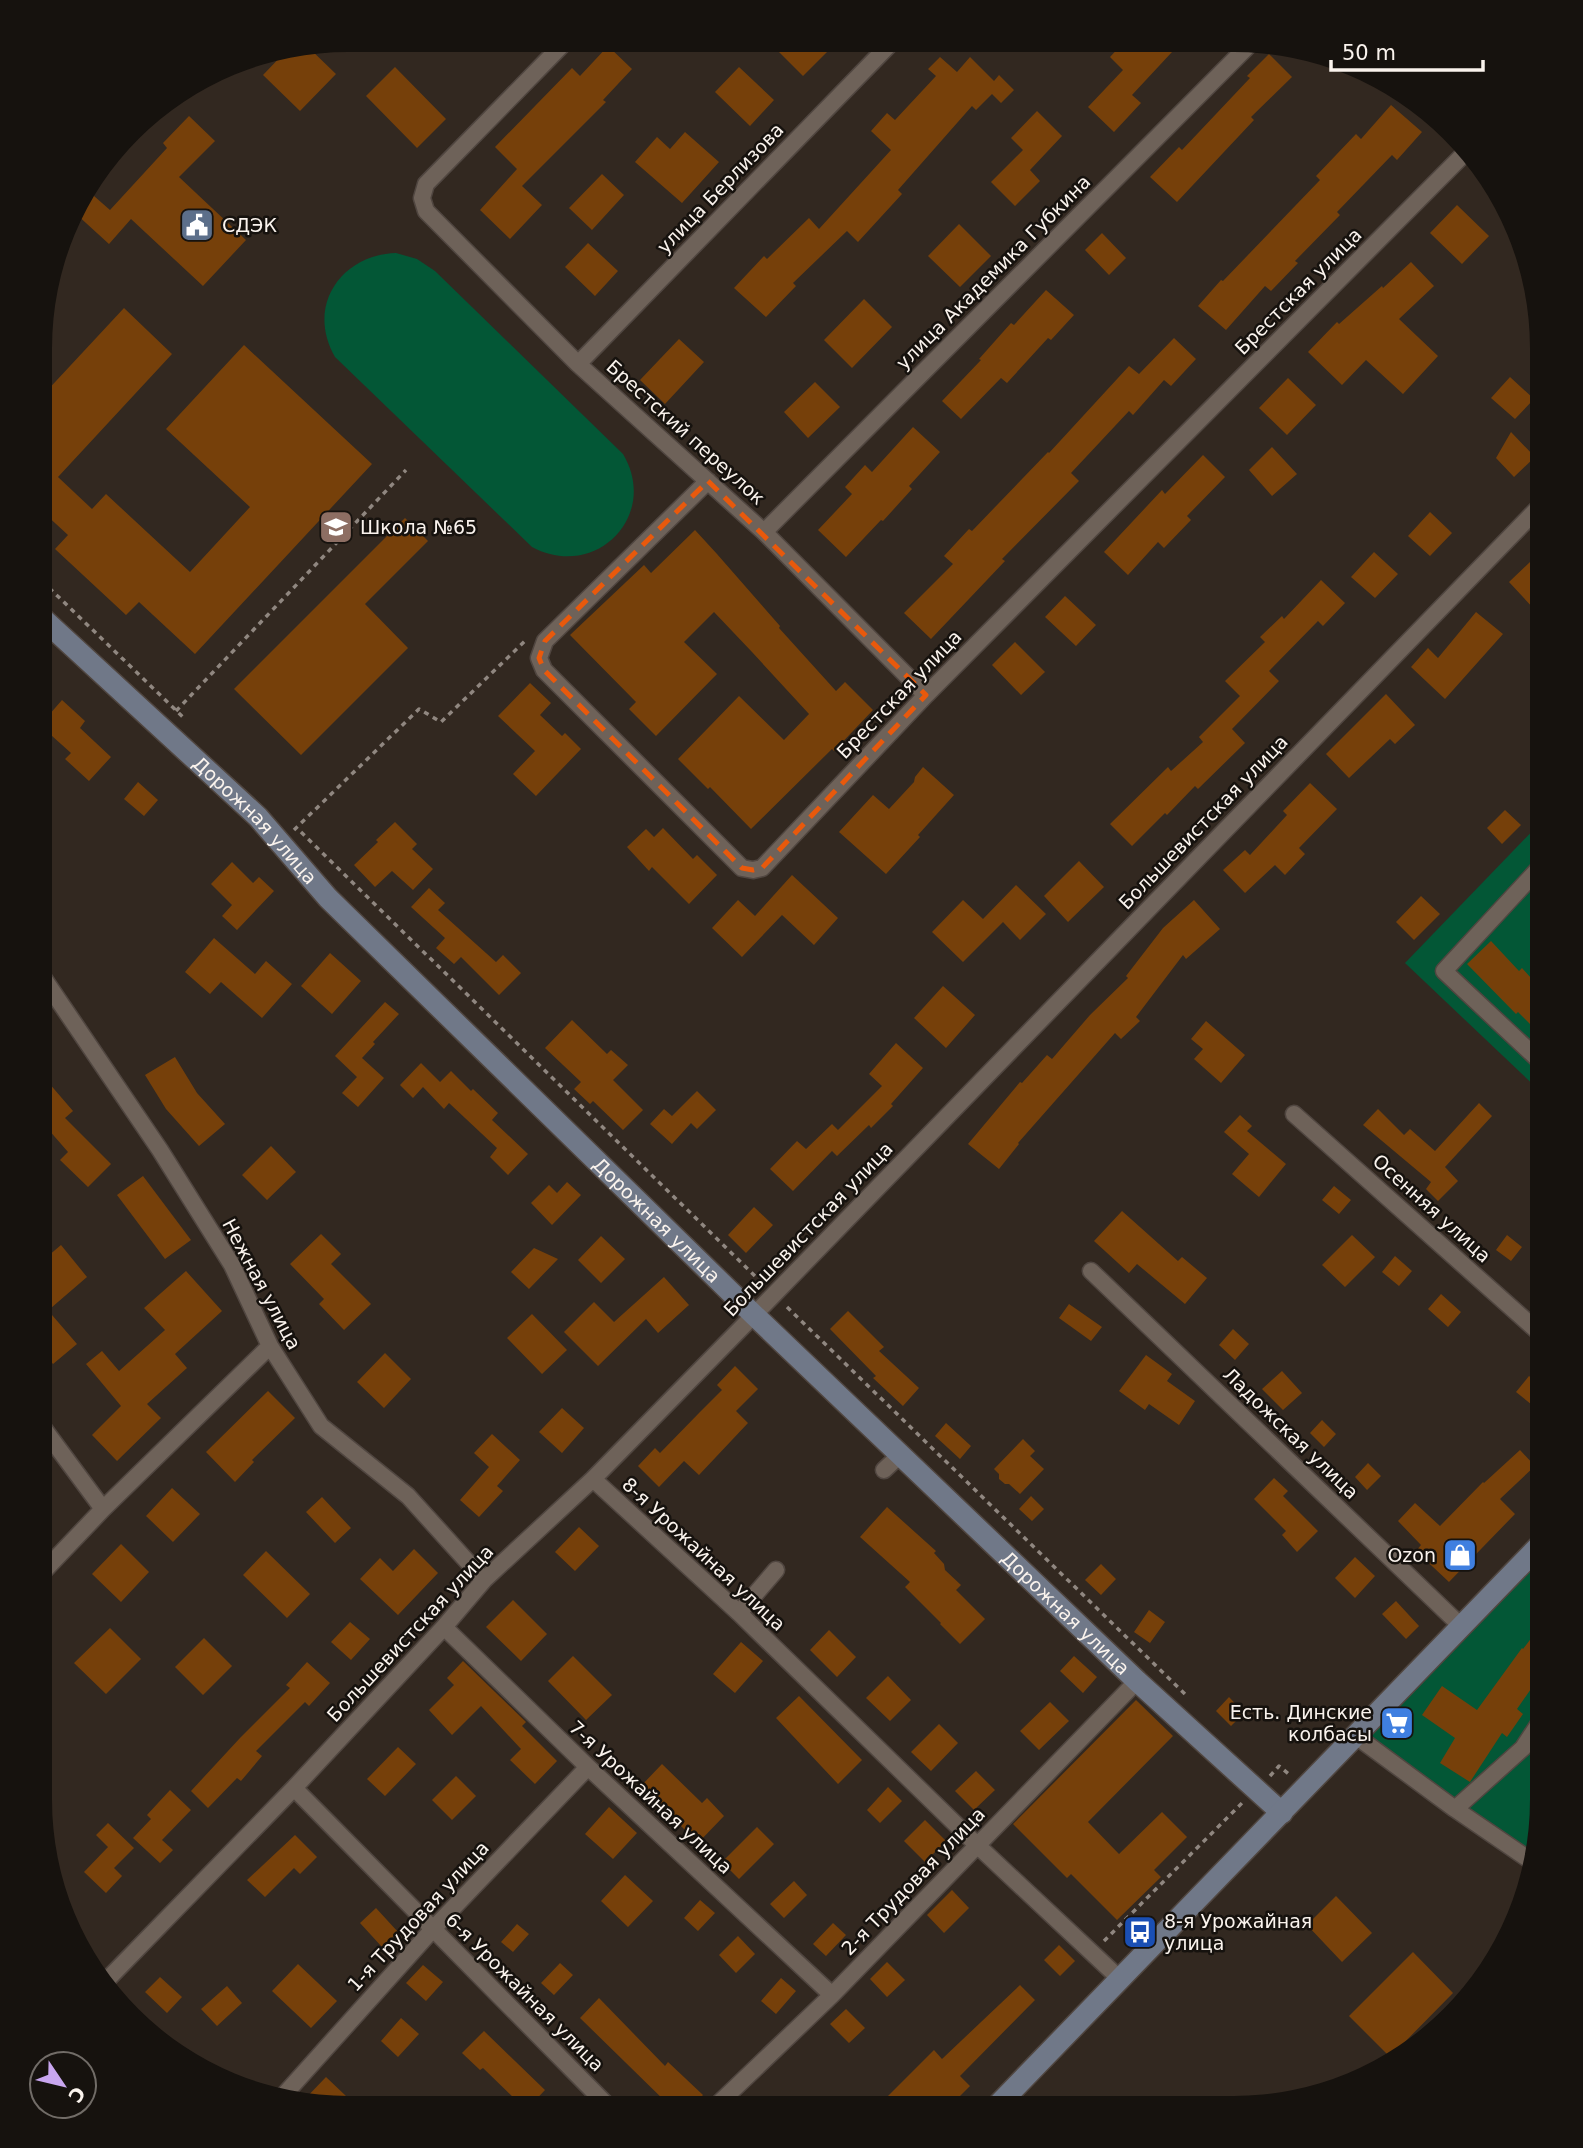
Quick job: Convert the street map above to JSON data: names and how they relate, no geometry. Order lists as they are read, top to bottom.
{
  "streets": {
    "street": [
      "улица Берлизова",
      "улица Академика Губкина",
      "Брестская улица",
      "Брестский переулок",
      "Дорожная улица",
      "Большевистская улица",
      "Осенняя улица",
      "Нежная улица",
      "Ладожская улица",
      "8-я Урожайная улица",
      "7-я Урожайная улица",
      "2-я Трудовая улица",
      "1-я Трудовая улица",
      "6-я Урожайная улица"
    ]
  },
  "crossings": [
    ["улица Берлизова", "Брестский переулок"],
    ["улица Академика Губкина", "Брестский переулок"],
    ["Брестская улица", "Брестский переулок"],
    ["Дорожная улица", "Большевистская улица"],
    ["Дорожная улица", "2-я Трудовая улица"],
    ["Большевистская улица", "Нежная улица"],
    ["Большевистская улица", "8-я Урожайная улица"],
    ["Большевистская улица", "7-я Урожайная улица"],
    ["Большевистская улица", "6-я Урожайная улица"],
    ["8-я Урожайная улица", "2-я Трудовая улица"],
    ["7-я Урожайная улица", "2-я Трудовая улица"],
    ["7-я Урожайная улица", "1-я Трудовая улица"],
    ["1-я Трудовая улица", "6-я Урожайная улица"]
  ],
  "places": {
    "public building": ["СДЭК"],
    "school or university": ["Школа №65"],
    "shop": ["Ozon"],
    "supermarket": ["Есть. Динские колбасы"],
    "bus stop": ["8-я Урожайная улица"]
  },
  "scale_bar": "50 m",
  "north": "bottom right"
}
